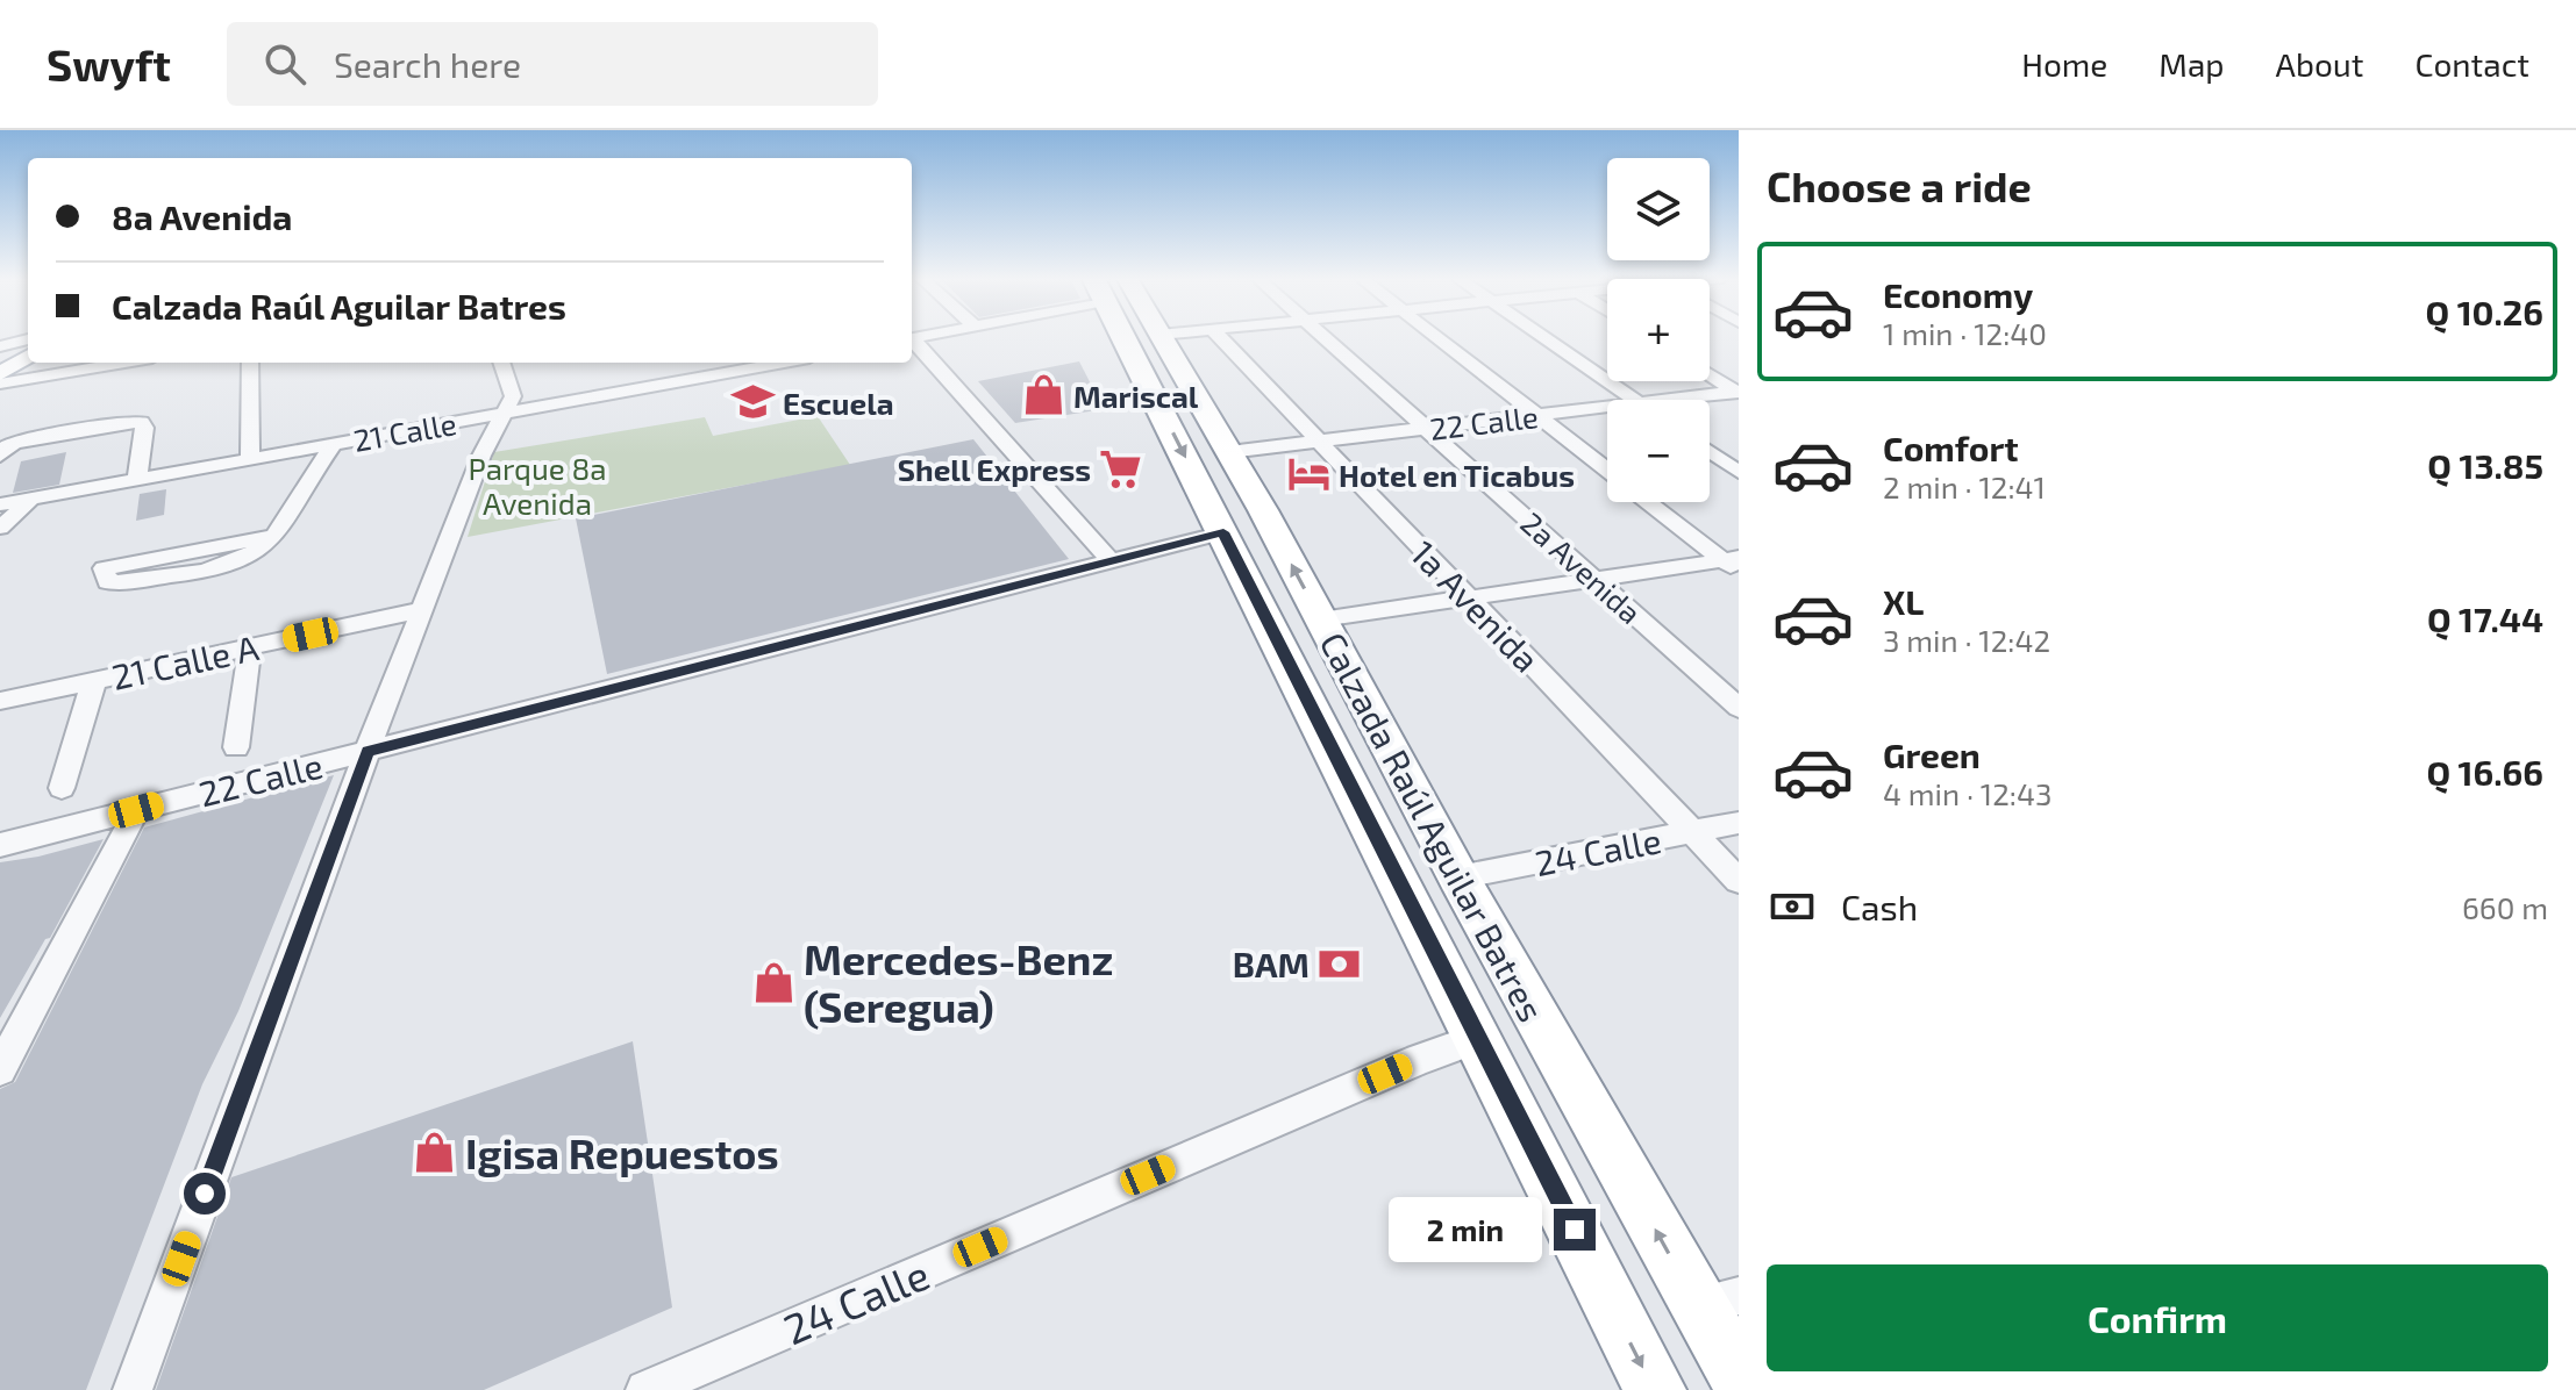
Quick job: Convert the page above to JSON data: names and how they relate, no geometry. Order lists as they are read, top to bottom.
{
  "streets": {
    "highway": ["Calzada Raúl Aguilar Batres"],
    "street": [
      "22 Calle",
      "21 Calle",
      "2a Avenida",
      "1a Avenida",
      "21 Calle A",
      "24 Calle"
    ]
  },
  "crossings": [
    ["22 Calle", "2a Avenida"],
    ["22 Calle", "1a Avenida"],
    ["22 Calle", "Calzada Raúl Aguilar Batres"],
    ["1a Avenida", "24 Calle"],
    ["Calzada Raúl Aguilar Batres", "24 Calle"]
  ],
  "parks": ["Parque 8a Avenida"],
  "places": {
    "shop": ["Mariscal", "Mercedes-Benz (Seregua)", "Igisa Repuestos"],
    "school or university": ["Escuela"],
    "supermarket": ["Shell Express"],
    "hotel": ["Hotel en Ticabus"],
    "bank": ["BAM"]
  },
  "page": {
    "header": "Swyft",
    "search": "Search here",
    "nav": [
      "Home",
      "Map",
      "About",
      "Contact"
    ],
    "heading": "Choose a ride",
    "map_buttons": ["+", "−"],
    "banner": ["8a Avenida", "Calzada Raúl Aguilar Batres"],
    "list": [
      {
        "name": "Economy",
        "note": "1 min · 12:40",
        "value": "Q 10.26"
      },
      {
        "name": "Comfort",
        "note": "2 min · 12:41",
        "value": "Q 13.85"
      },
      {
        "name": "XL",
        "note": "3 min · 12:42",
        "value": "Q 17.44"
      },
      {
        "name": "Green",
        "note": "4 min · 12:43",
        "value": "Q 16.66"
      }
    ],
    "pay": ["Cash", "660 m"],
    "bubble": "2 min",
    "buttons": "Confirm"
  }
}
